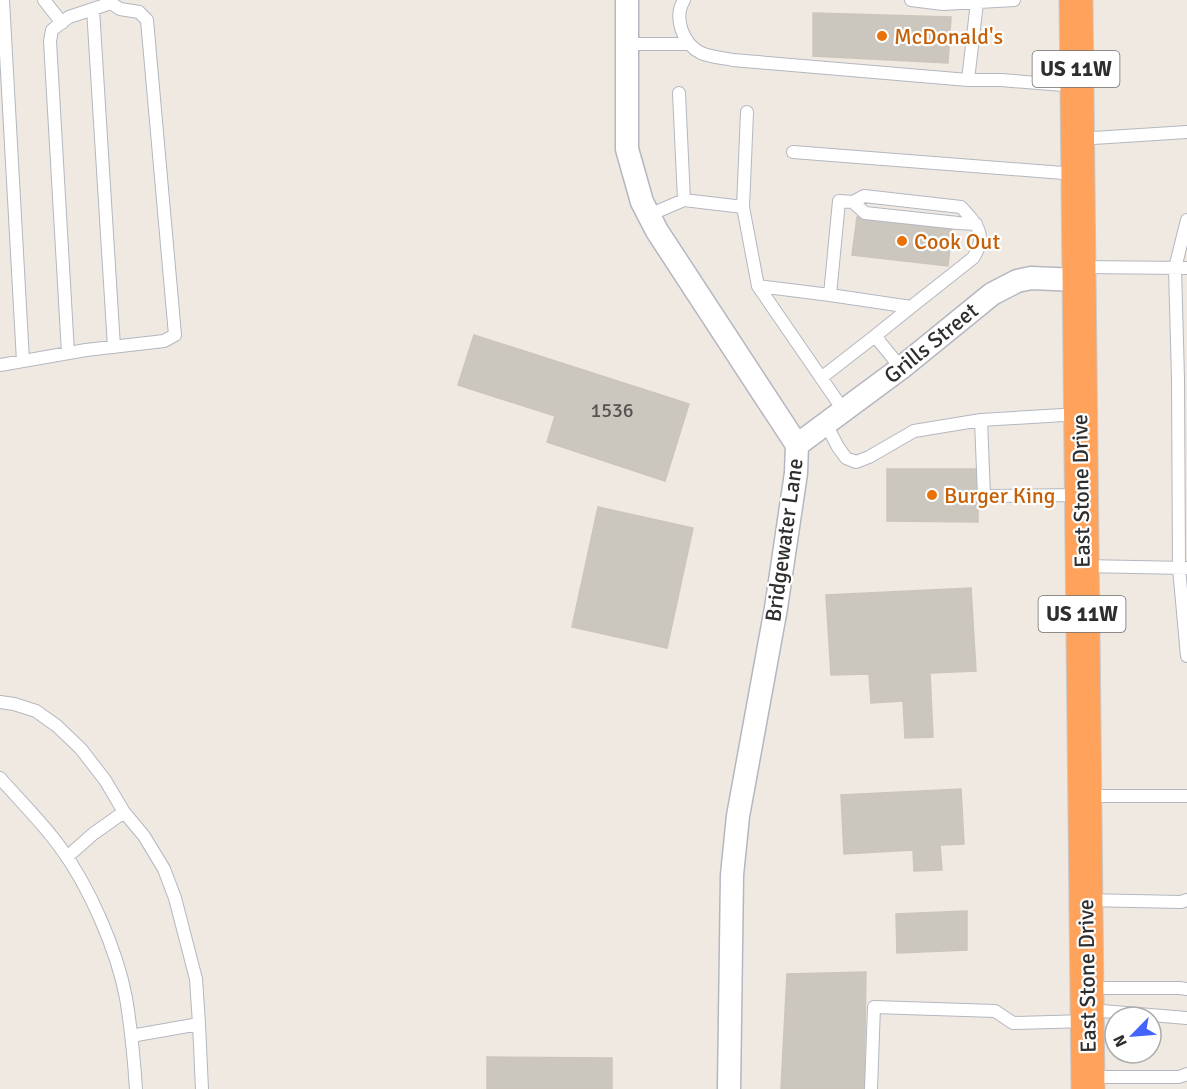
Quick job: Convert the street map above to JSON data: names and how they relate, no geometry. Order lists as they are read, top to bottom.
{
  "streets": {
    "highway": ["US 11W", "East Stone Drive"],
    "street": ["Grills Street", "Bridgewater Lane"]
  },
  "crossings": [
    ["Grills Street", "East Stone Drive"],
    ["Grills Street", "Bridgewater Lane"]
  ],
  "places": ["McDonald's", "Cook Out", "Burger King"],
  "house_numbers": ["1536"],
  "north": "bottom left"
}
